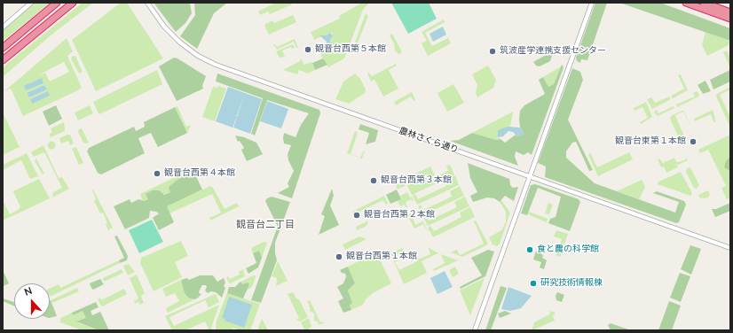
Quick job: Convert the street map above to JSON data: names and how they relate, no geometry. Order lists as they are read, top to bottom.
{
  "streets": {
    "street": ["農林さくら通り"]
  },
  "districts": ["観音台二丁目"],
  "places": [
    "観音台西第５本館",
    "筑波産学連携支援センター",
    "観音台東第１本館",
    "観音台西第４本館",
    "観音台西第３本館",
    "観音台西第２本館",
    "食と農の科学館",
    "観音台西第１本館",
    "研究技術情報棟"
  ],
  "north": "top"
}
